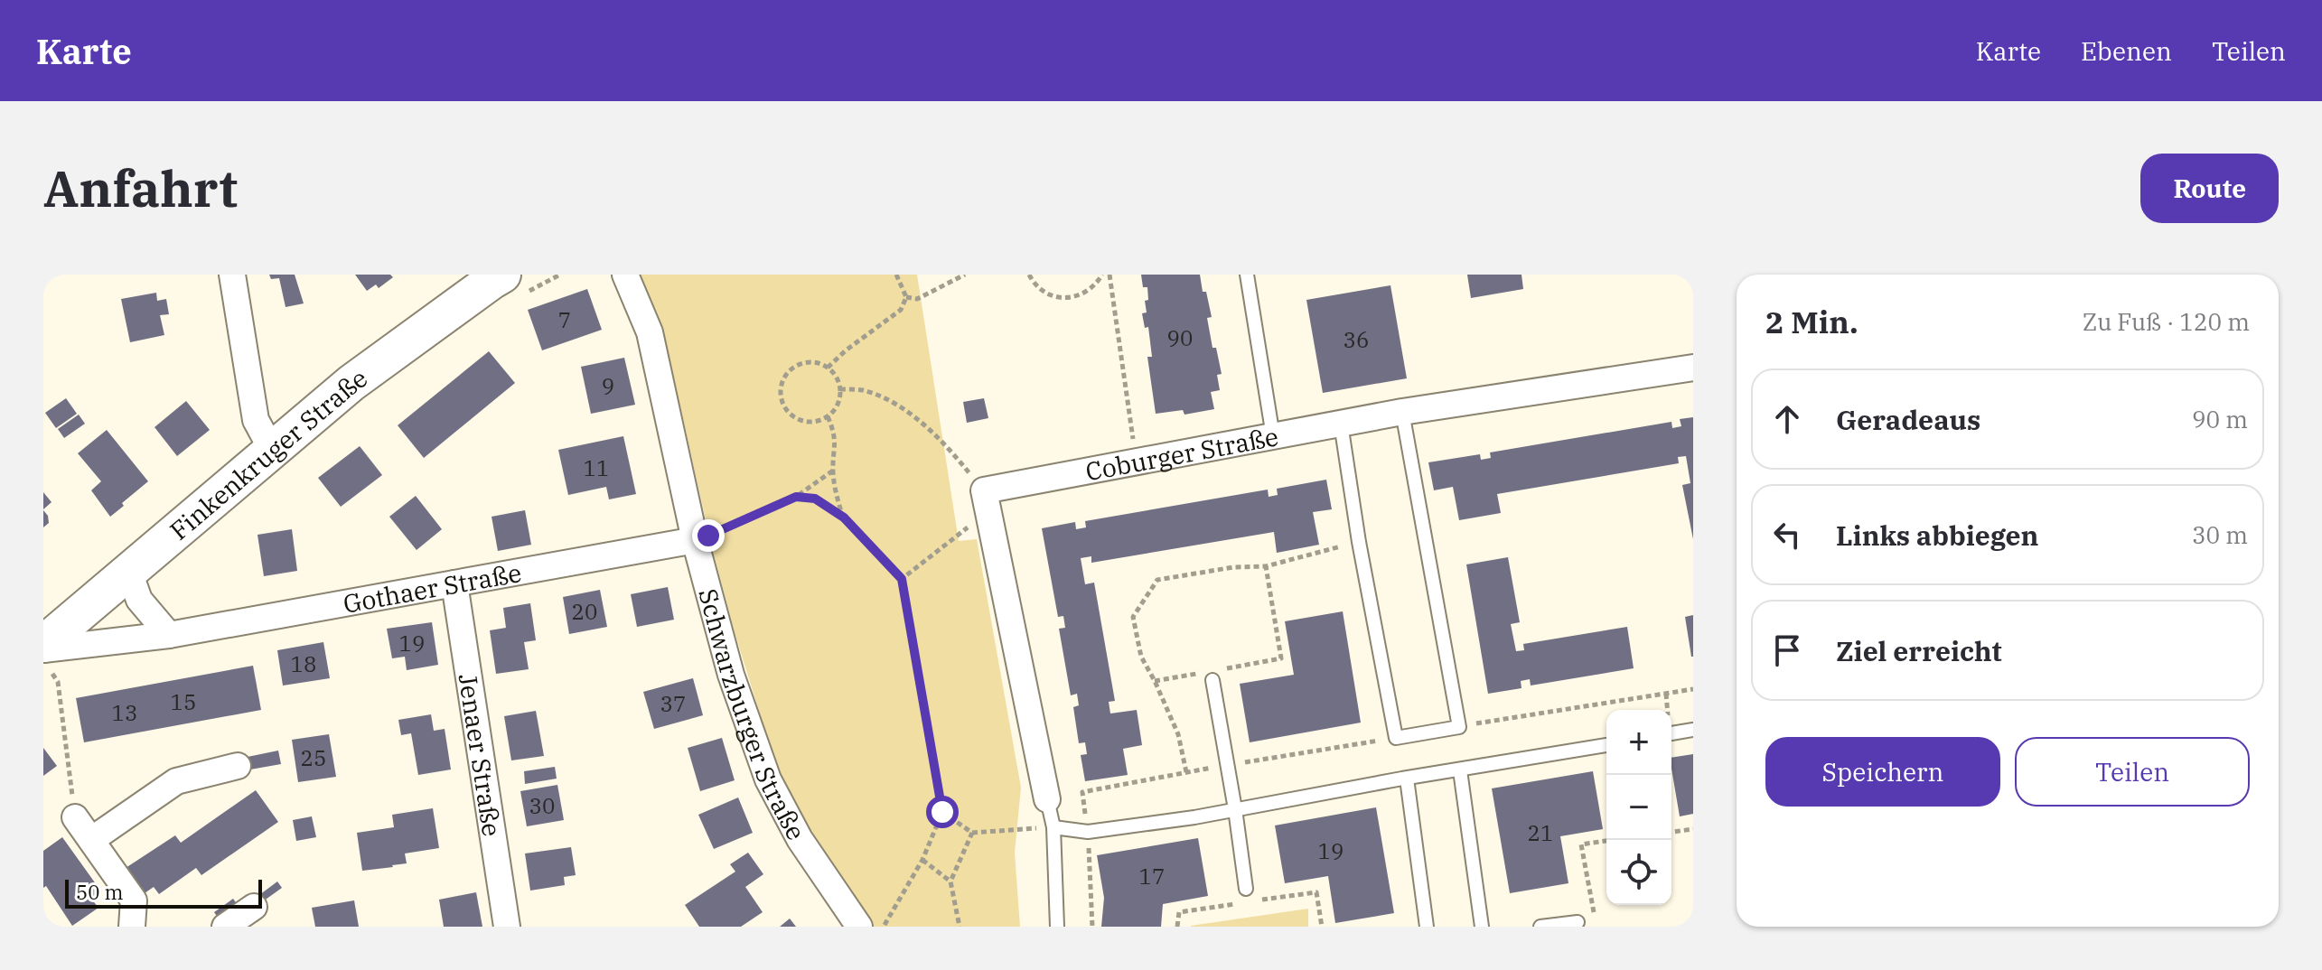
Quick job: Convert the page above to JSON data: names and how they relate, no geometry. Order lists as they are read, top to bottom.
{
  "streets": {
    "street": [
      "Coburger Straße",
      "Finkenkruger Straße",
      "Gothaer Straße",
      "Schwarzburger Straße",
      "Jenaer Straße"
    ]
  },
  "crossings": [
    ["Finkenkruger Straße", "Gothaer Straße"],
    ["Gothaer Straße", "Schwarzburger Straße"],
    ["Gothaer Straße", "Jenaer Straße"]
  ],
  "house_numbers": [
    "7",
    "90",
    "36",
    "9",
    "11",
    "20",
    "19",
    "18",
    "15",
    "37",
    "13",
    "25",
    "30",
    "21",
    "19",
    "17"
  ],
  "scale_bar": "50 m",
  "page": {
    "header": "Karte",
    "nav": ["Karte", "Ebenen", "Teilen"],
    "buttons": [
      "Route",
      ["Speichern", "Teilen"]
    ],
    "title": "Anfahrt",
    "heading": ["2 Min.", "Zu Fuß · 120 m"],
    "list": [
      ["Geradeaus", "90 m"],
      ["Links abbiegen", "30 m"],
      "Ziel erreicht"
    ],
    "map_buttons": ["+", "−"],
    "scale": "50 m"
  }
}
